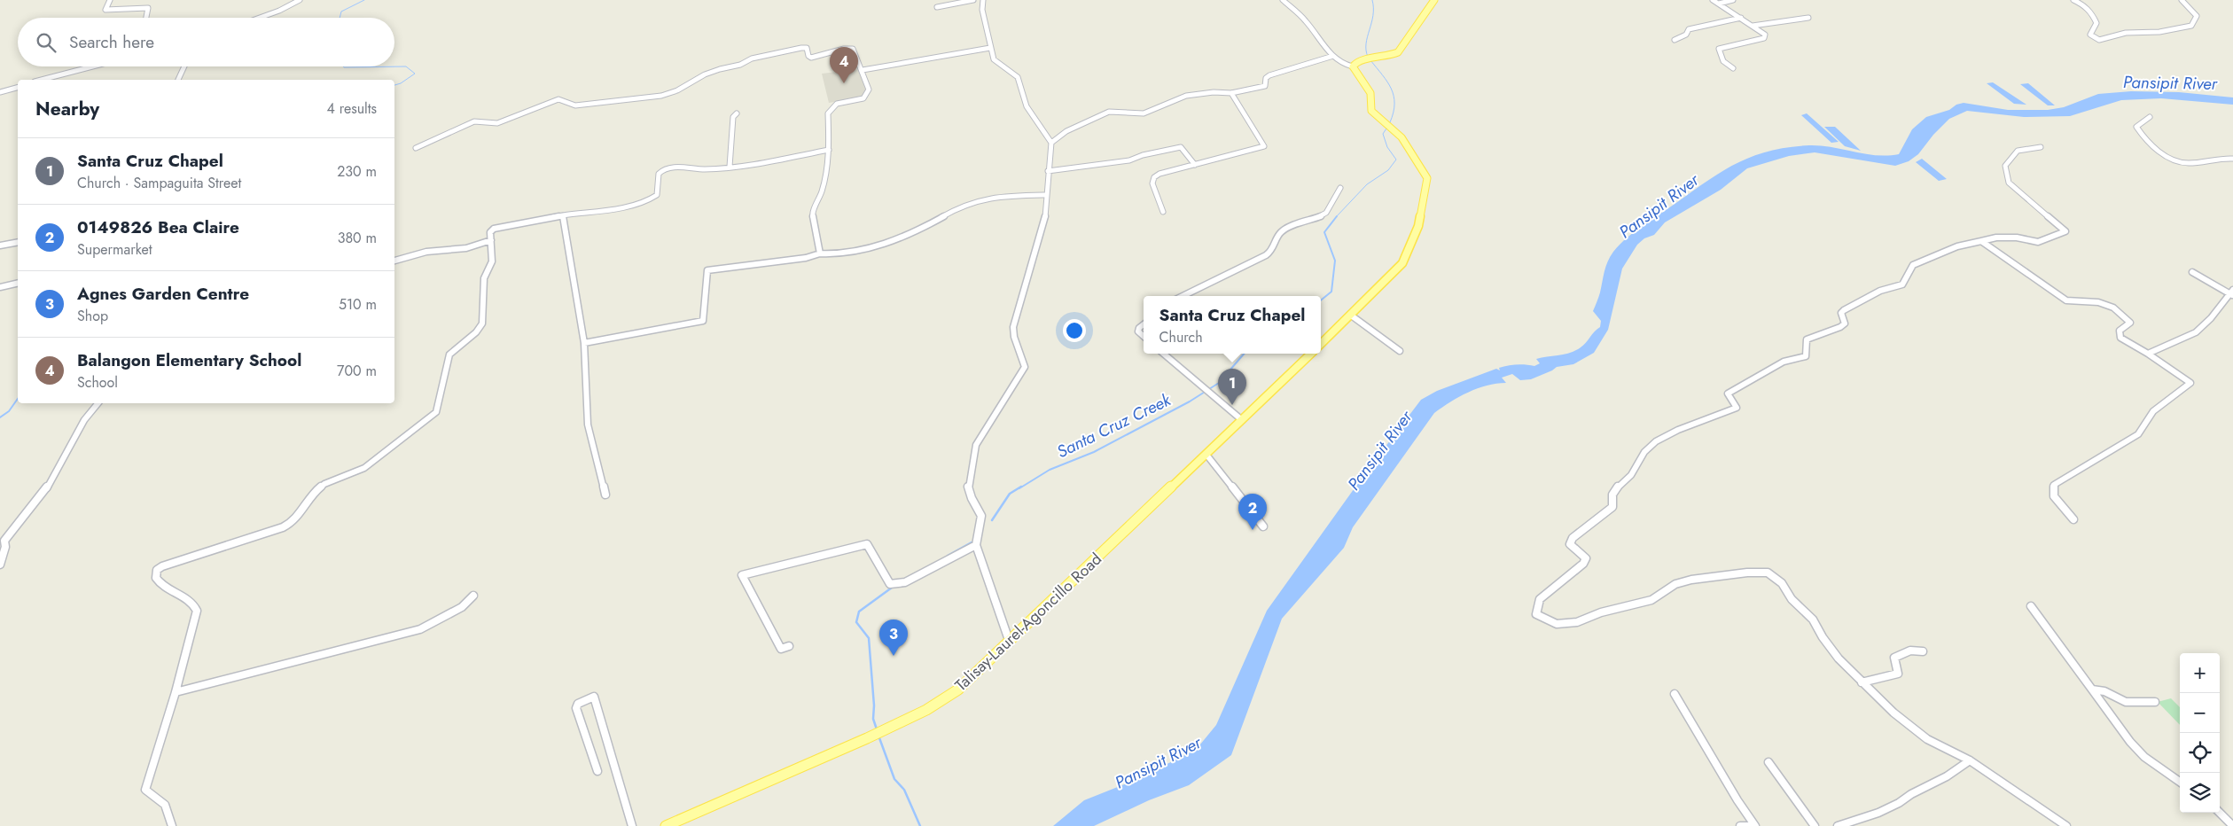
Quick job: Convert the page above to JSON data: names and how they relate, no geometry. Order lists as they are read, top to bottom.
{
  "streets": {
    "main road": ["Talisay-Laurel-Agoncillo Road"]
  },
  "water": ["Pansipit River", "Santa Cruz Creek"],
  "page": {
    "search": "Search here",
    "pins": [
      "4",
      "1",
      "2",
      "3"
    ],
    "heading": ["Nearby", "4 results"],
    "list": [
      {
        "mark": "1",
        "name": "Santa Cruz Chapel",
        "note": "Church · Sampaguita Street",
        "value": "230 m"
      },
      {
        "mark": "2",
        "name": "0149826 Bea Claire",
        "note": "Supermarket",
        "value": "380 m"
      },
      {
        "mark": "3",
        "name": "Agnes Garden Centre",
        "note": "Shop",
        "value": "510 m"
      },
      {
        "mark": "4",
        "name": "Balangon Elementary School",
        "note": "School",
        "value": "700 m"
      }
    ],
    "popup": ["Santa Cruz Chapel", "Church"],
    "map_buttons": ["+", "−"]
  }
}
